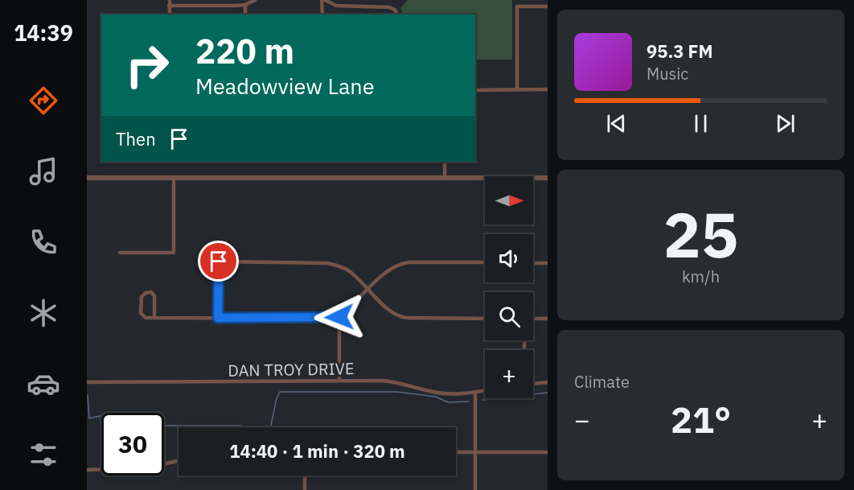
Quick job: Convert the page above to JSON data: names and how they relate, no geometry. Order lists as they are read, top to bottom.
{
  "streets": {
    "street": ["DAN TROY DRIVE"]
  },
  "north": "right",
  "page": {
    "tabs": "14:39",
    "turn": ["220 m", "Meadowview Lane"],
    "song": ["95.3 FM", "Music"],
    "then": "Then",
    "tile": [
      ["25", "km/h"],
      "Climate"
    ],
    "map_buttons": "+",
    "heat": ["−", "21°", "+"],
    "limit": "30",
    "trip": "14:40 · 1 min · 320 m"
  }
}
